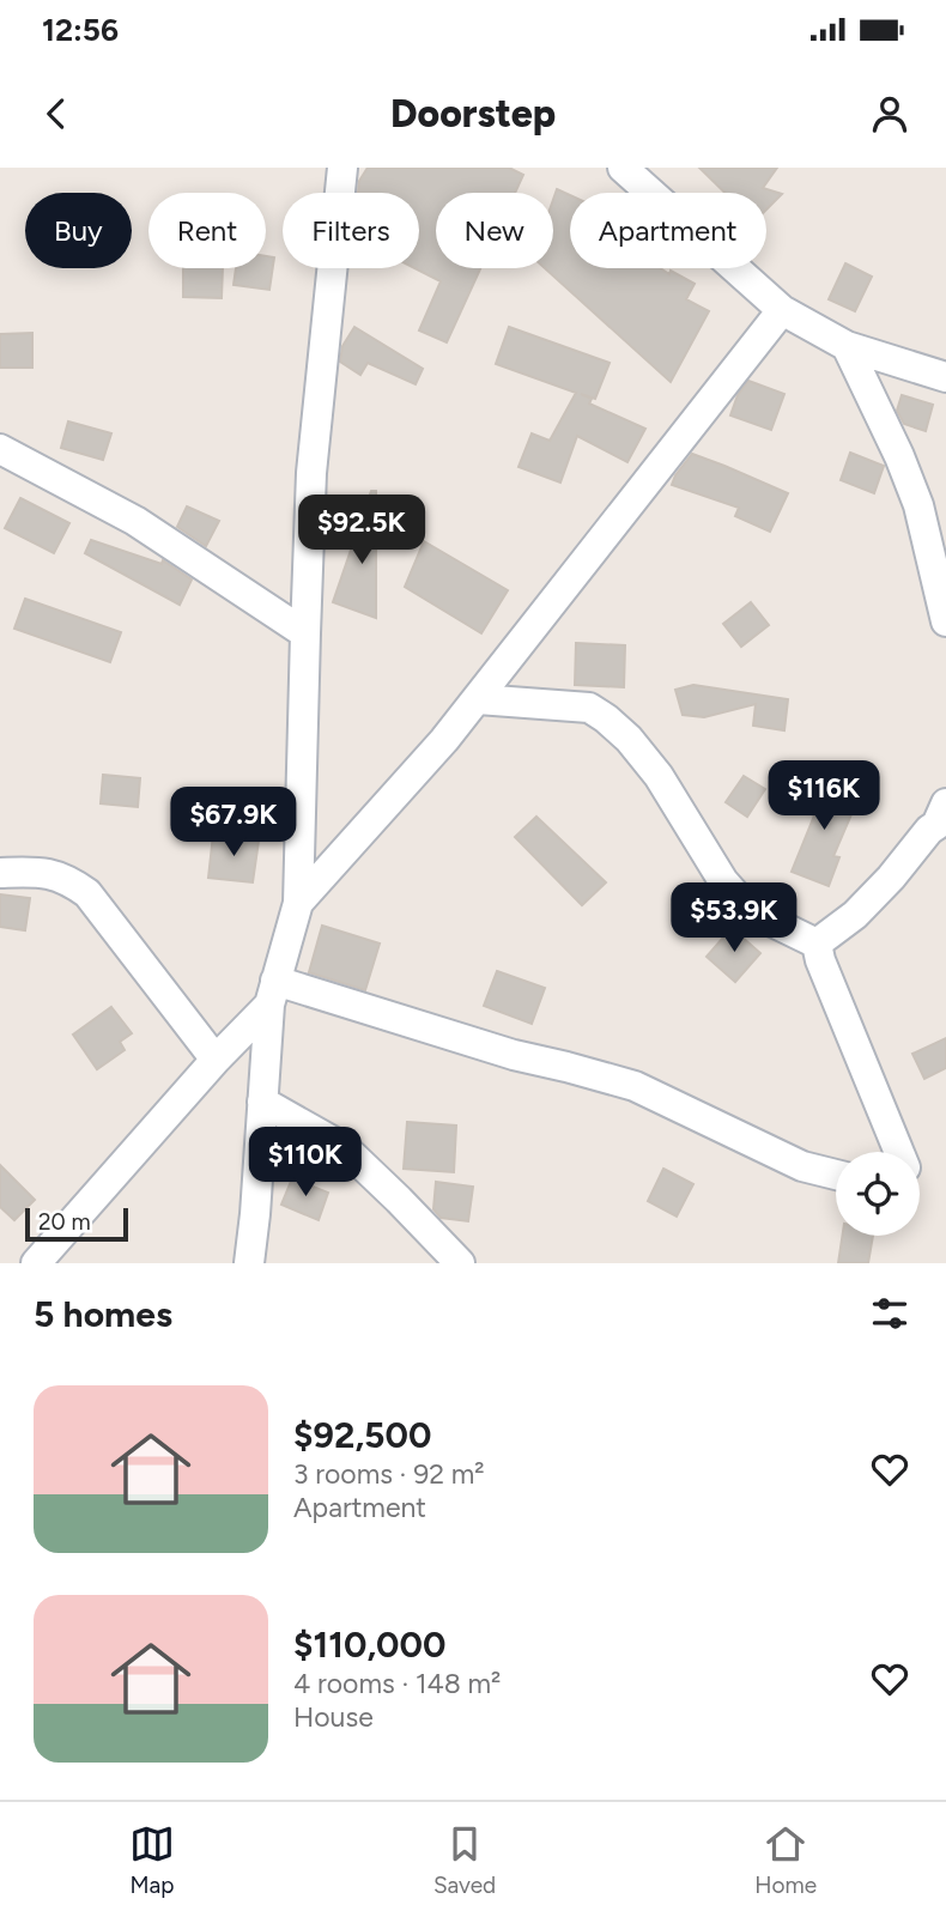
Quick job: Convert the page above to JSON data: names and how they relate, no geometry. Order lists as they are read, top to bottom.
{
  "scale_bar": "20 m",
  "page": {
    "status": "12:56",
    "header": "Doorstep",
    "chip": [
      "Buy",
      "Rent",
      "Filters",
      "New",
      "Apartment"
    ],
    "price": [
      "$92.5K",
      "$116K",
      "$67.9K",
      "$53.9K",
      "$110K"
    ],
    "scale": "20 m",
    "heading": "5 homes",
    "list": [
      {
        "name": "$92,500",
        "note": "3 rooms · 92 m² · Apartment"
      },
      {
        "name": "$110,000",
        "note": "4 rooms · 148 m² · House"
      }
    ],
    "tabs": ["Map", "Saved", "Home"]
  }
}
